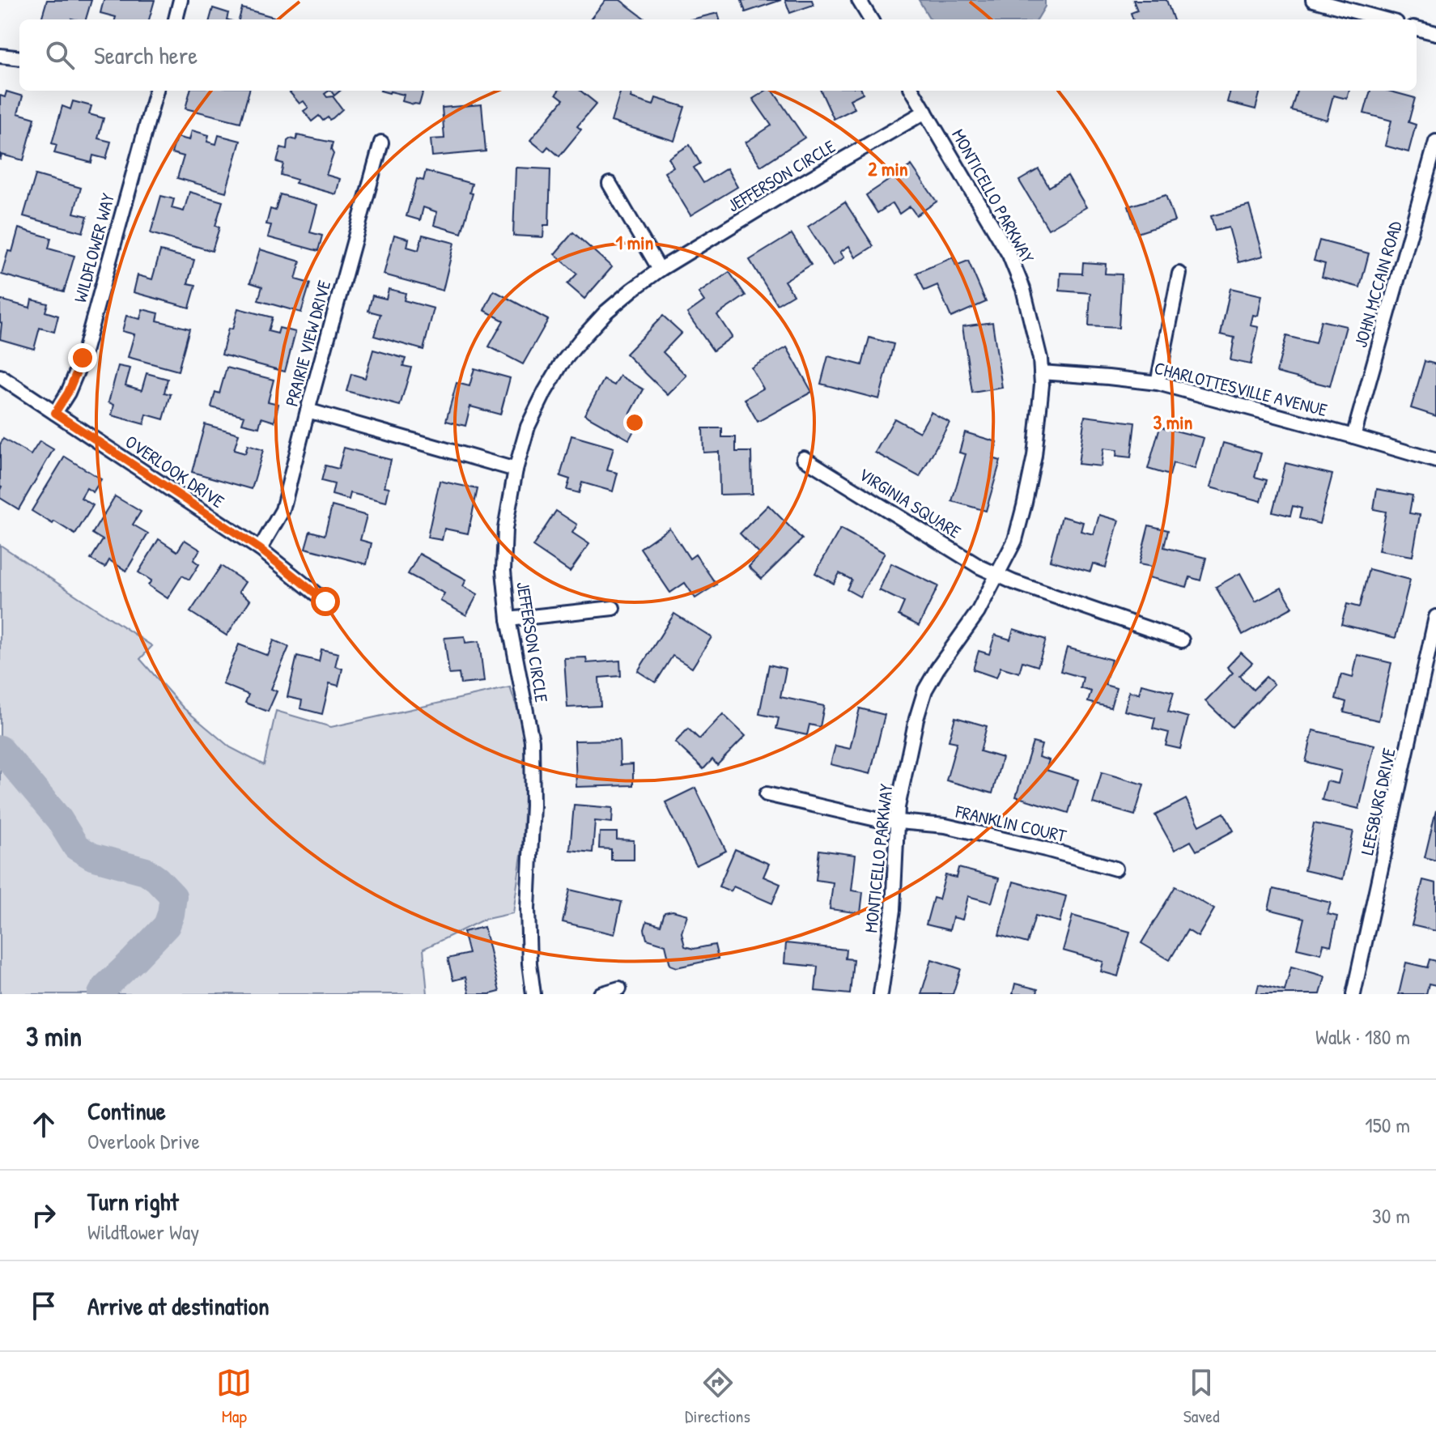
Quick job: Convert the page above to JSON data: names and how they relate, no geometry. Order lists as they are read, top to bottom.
{
  "streets": {
    "street": [
      "JEFFERSON CIRCLE",
      "MONTICELLO PARKWAY",
      "WILDFLOWER WAY",
      "JOHN MCCAIN ROAD",
      "PRAIRIE VIEW DRIVE",
      "CHARLOTTESVILLE AVENUE",
      "OVERLOOK DRIVE",
      "VIRGINIA SQUARE",
      "LEESBURG DRIVE",
      "FRANKLIN COURT"
    ]
  },
  "crossings": [
    ["JEFFERSON CIRCLE", "MONTICELLO PARKWAY"],
    ["MONTICELLO PARKWAY", "CHARLOTTESVILLE AVENUE"],
    ["MONTICELLO PARKWAY", "VIRGINIA SQUARE"],
    ["MONTICELLO PARKWAY", "FRANKLIN COURT"],
    ["WILDFLOWER WAY", "OVERLOOK DRIVE"],
    ["JOHN MCCAIN ROAD", "CHARLOTTESVILLE AVENUE"],
    ["PRAIRIE VIEW DRIVE", "OVERLOOK DRIVE"]
  ],
  "page": {
    "search": "Search here",
    "heading": ["3 min", "Walk · 180 m"],
    "list": [
      ["Continue", "Overlook Drive", "150 m"],
      ["Turn right", "Wildflower Way", "30 m"],
      "Arrive at destination"
    ],
    "nav": ["Map", "Directions", "Saved"]
  },
  "rings": ["2 min", "1 min", "3 min"]
}
